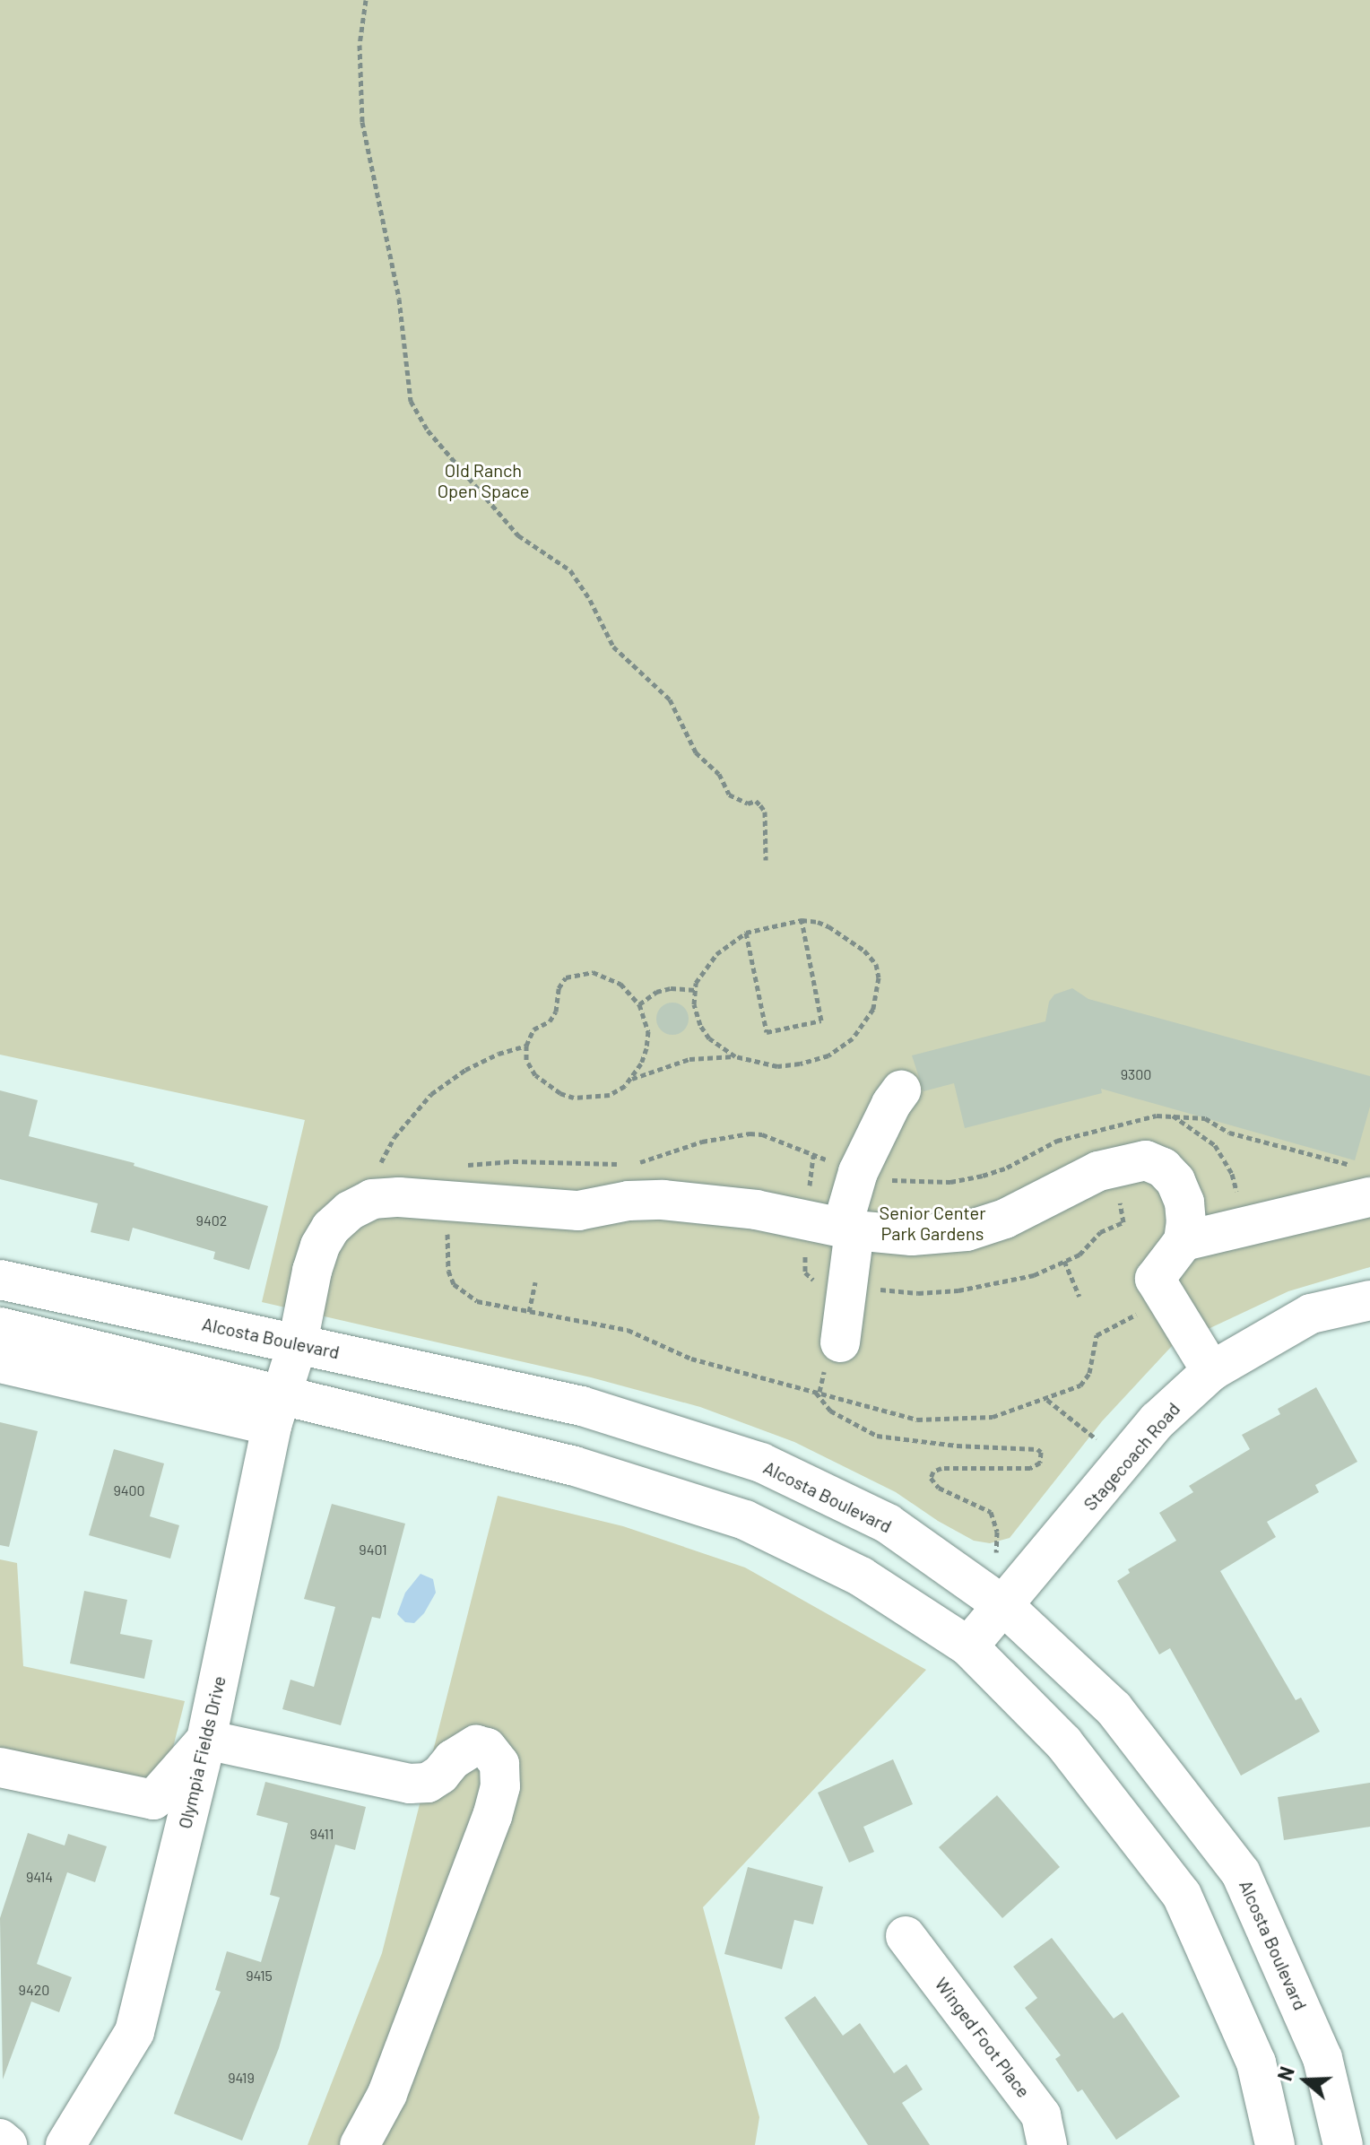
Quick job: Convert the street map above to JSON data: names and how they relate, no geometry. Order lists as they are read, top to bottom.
{
  "streets": {
    "main road": [
      "Alcosta Boulevard",
      "Stagecoach Road",
      "Olympia Fields Drive",
      "Winged Foot Place"
    ]
  },
  "crossings": [
    ["Alcosta Boulevard", "Stagecoach Road"],
    ["Alcosta Boulevard", "Olympia Fields Drive"]
  ],
  "parks": ["Old Ranch Open Space", "Senior Center Park Gardens"],
  "house_numbers": [
    "9300",
    "9402",
    "9400",
    "9401",
    "9411",
    "9414",
    "9415",
    "9420",
    "9419"
  ],
  "north": "left"
}
